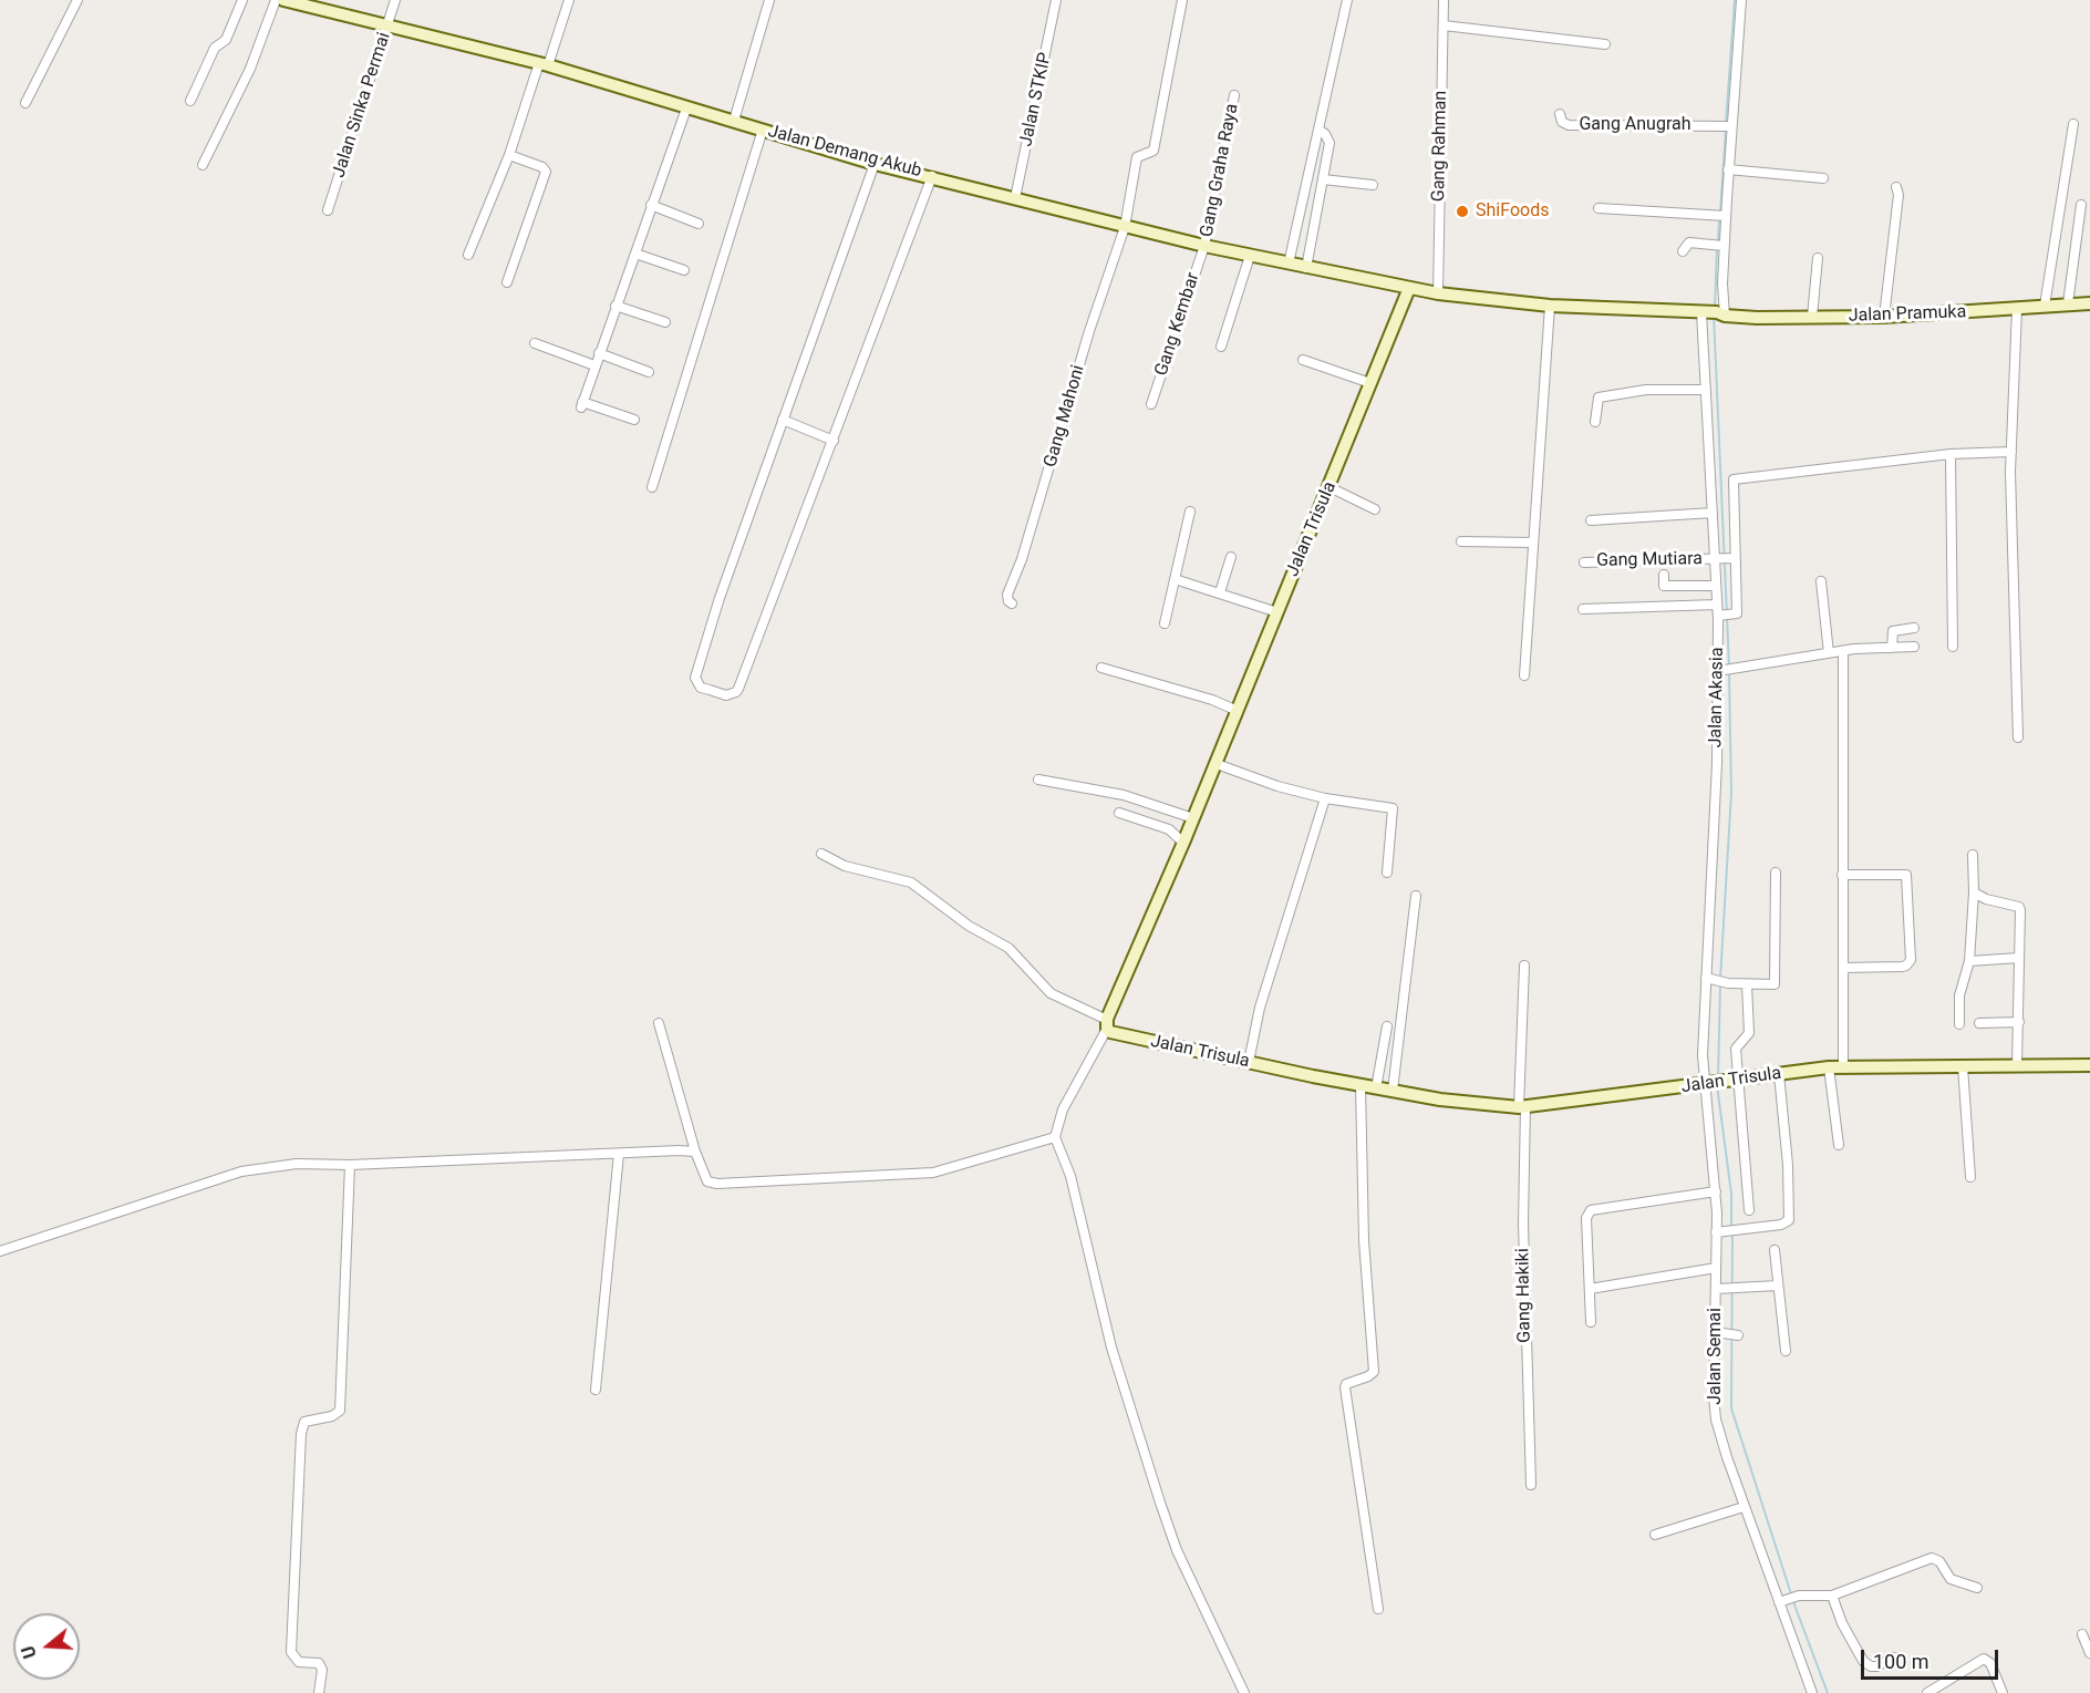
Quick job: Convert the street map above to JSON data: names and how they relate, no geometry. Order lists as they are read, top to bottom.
{
  "streets": {
    "street": [
      "Jalan STKIP",
      "Jalan Sinka Permai",
      "Gang Anugrah",
      "Gang Rahman",
      "Jalan Demang Akub",
      "Gang Graha Raya",
      "Jalan Pramuka",
      "Gang Kembar",
      "Gang Mahoni",
      "Jalan Trisula",
      "Gang Mutiara",
      "Jalan Akasia",
      "Gang Hakiki",
      "Jalan Semai"
    ]
  },
  "crossings": [
    ["Jalan STKIP", "Jalan Demang Akub"],
    ["Jalan Sinka Permai", "Jalan Demang Akub"],
    ["Gang Anugrah", "Jalan Akasia"],
    ["Gang Rahman", "Jalan Pramuka"],
    ["Jalan Demang Akub", "Gang Graha Raya"],
    ["Jalan Demang Akub", "Jalan Pramuka"],
    ["Jalan Demang Akub", "Gang Kembar"],
    ["Jalan Demang Akub", "Gang Mahoni"],
    ["Jalan Demang Akub", "Jalan Trisula"],
    ["Gang Graha Raya", "Gang Kembar"],
    ["Jalan Pramuka", "Jalan Trisula"],
    ["Jalan Pramuka", "Jalan Akasia"],
    ["Jalan Trisula", "Jalan Akasia"],
    ["Jalan Trisula", "Gang Hakiki"],
    ["Jalan Trisula", "Jalan Semai"],
    ["Gang Mutiara", "Jalan Akasia"],
    ["Jalan Akasia", "Jalan Semai"]
  ],
  "places": ["ShiFoods"],
  "scale_bar": "100 m",
  "north": "left"
}
